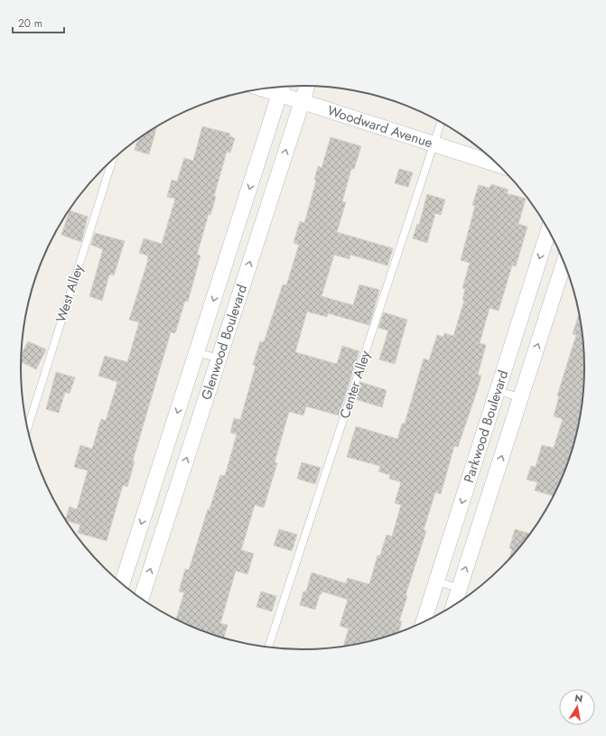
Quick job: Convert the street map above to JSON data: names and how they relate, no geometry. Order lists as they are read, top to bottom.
{
  "streets": {
    "street": ["Woodward Avenue", "Glenwood Boulevard", "Parkwood Boulevard"],
    "lane": ["West Alley", "Center Alley"]
  },
  "crossings": [
    ["Woodward Avenue", "Glenwood Boulevard"],
    ["Woodward Avenue", "Center Alley"]
  ],
  "scale_bar": "20 m",
  "north": "top"
}
